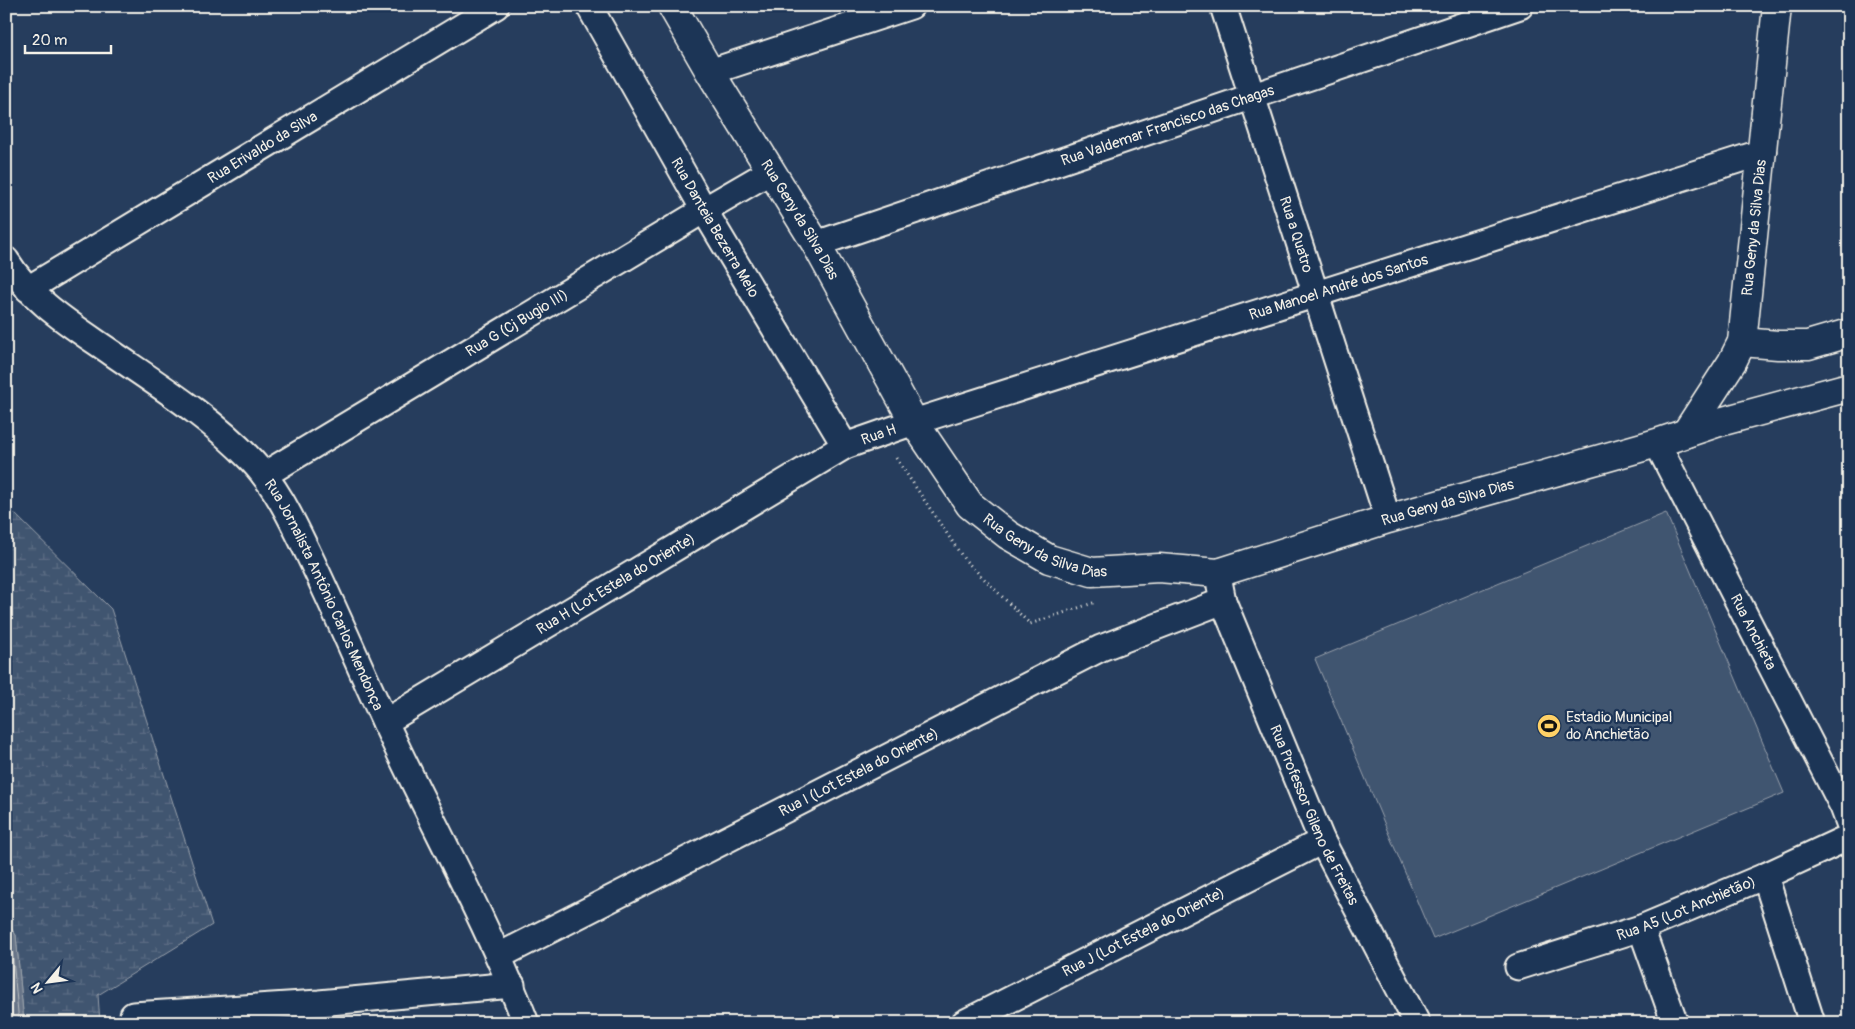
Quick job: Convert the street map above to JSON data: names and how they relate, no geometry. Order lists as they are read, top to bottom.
{
  "streets": {
    "main road": ["Rua Geny da Silva Dias"],
    "street": [
      "Rua Valdemar Francisco das Chagas",
      "Rua Erivaldo da Silva",
      "Rua Danteia Bezerra Melo",
      "Rua a Quatro",
      "Rua Manoel André dos Santos",
      "Rua G (Cj Bugio III)",
      "Rua H",
      "Rua H (Lot Estela do Oriente)",
      "Rua Jornalista Antônio Carlos Mendonça",
      "Rua Anchieta",
      "Rua I (Lot Estela do Oriente)",
      "Rua Professor Gileno de Freitas",
      "Rua A5 (Lot Anchietão)",
      "Rua J (Lot Estela do Oriente)"
    ]
  },
  "crossings": [
    ["Rua Valdemar Francisco das Chagas", "Rua Geny da Silva Dias"],
    ["Rua Valdemar Francisco das Chagas", "Rua a Quatro"],
    ["Rua Erivaldo da Silva", "Rua Jornalista Antônio Carlos Mendonça"],
    ["Rua Geny da Silva Dias", "Rua a Quatro"],
    ["Rua Geny da Silva Dias", "Rua Manoel André dos Santos"],
    ["Rua Geny da Silva Dias", "Rua G (Cj Bugio III)"],
    ["Rua Geny da Silva Dias", "Rua H"],
    ["Rua Geny da Silva Dias", "Rua Anchieta"],
    ["Rua Geny da Silva Dias", "Rua Professor Gileno de Freitas"],
    ["Rua Danteia Bezerra Melo", "Rua G (Cj Bugio III)"],
    ["Rua Danteia Bezerra Melo", "Rua H"],
    ["Rua Danteia Bezerra Melo", "Rua H (Lot Estela do Oriente)"],
    ["Rua a Quatro", "Rua Manoel André dos Santos"],
    ["Rua Manoel André dos Santos", "Rua H"],
    ["Rua G (Cj Bugio III)", "Rua Jornalista Antônio Carlos Mendonça"],
    ["Rua H", "Rua H (Lot Estela do Oriente)"],
    ["Rua H (Lot Estela do Oriente)", "Rua Jornalista Antônio Carlos Mendonça"],
    ["Rua Jornalista Antônio Carlos Mendonça", "Rua I (Lot Estela do Oriente)"],
    ["Rua I (Lot Estela do Oriente)", "Rua Professor Gileno de Freitas"],
    ["Rua Professor Gileno de Freitas", "Rua J (Lot Estela do Oriente)"]
  ],
  "places": {
    "sports": ["Estadio Municipal do Anchietão"]
  },
  "scale_bar": "20 m",
  "north": "bottom left"
}
